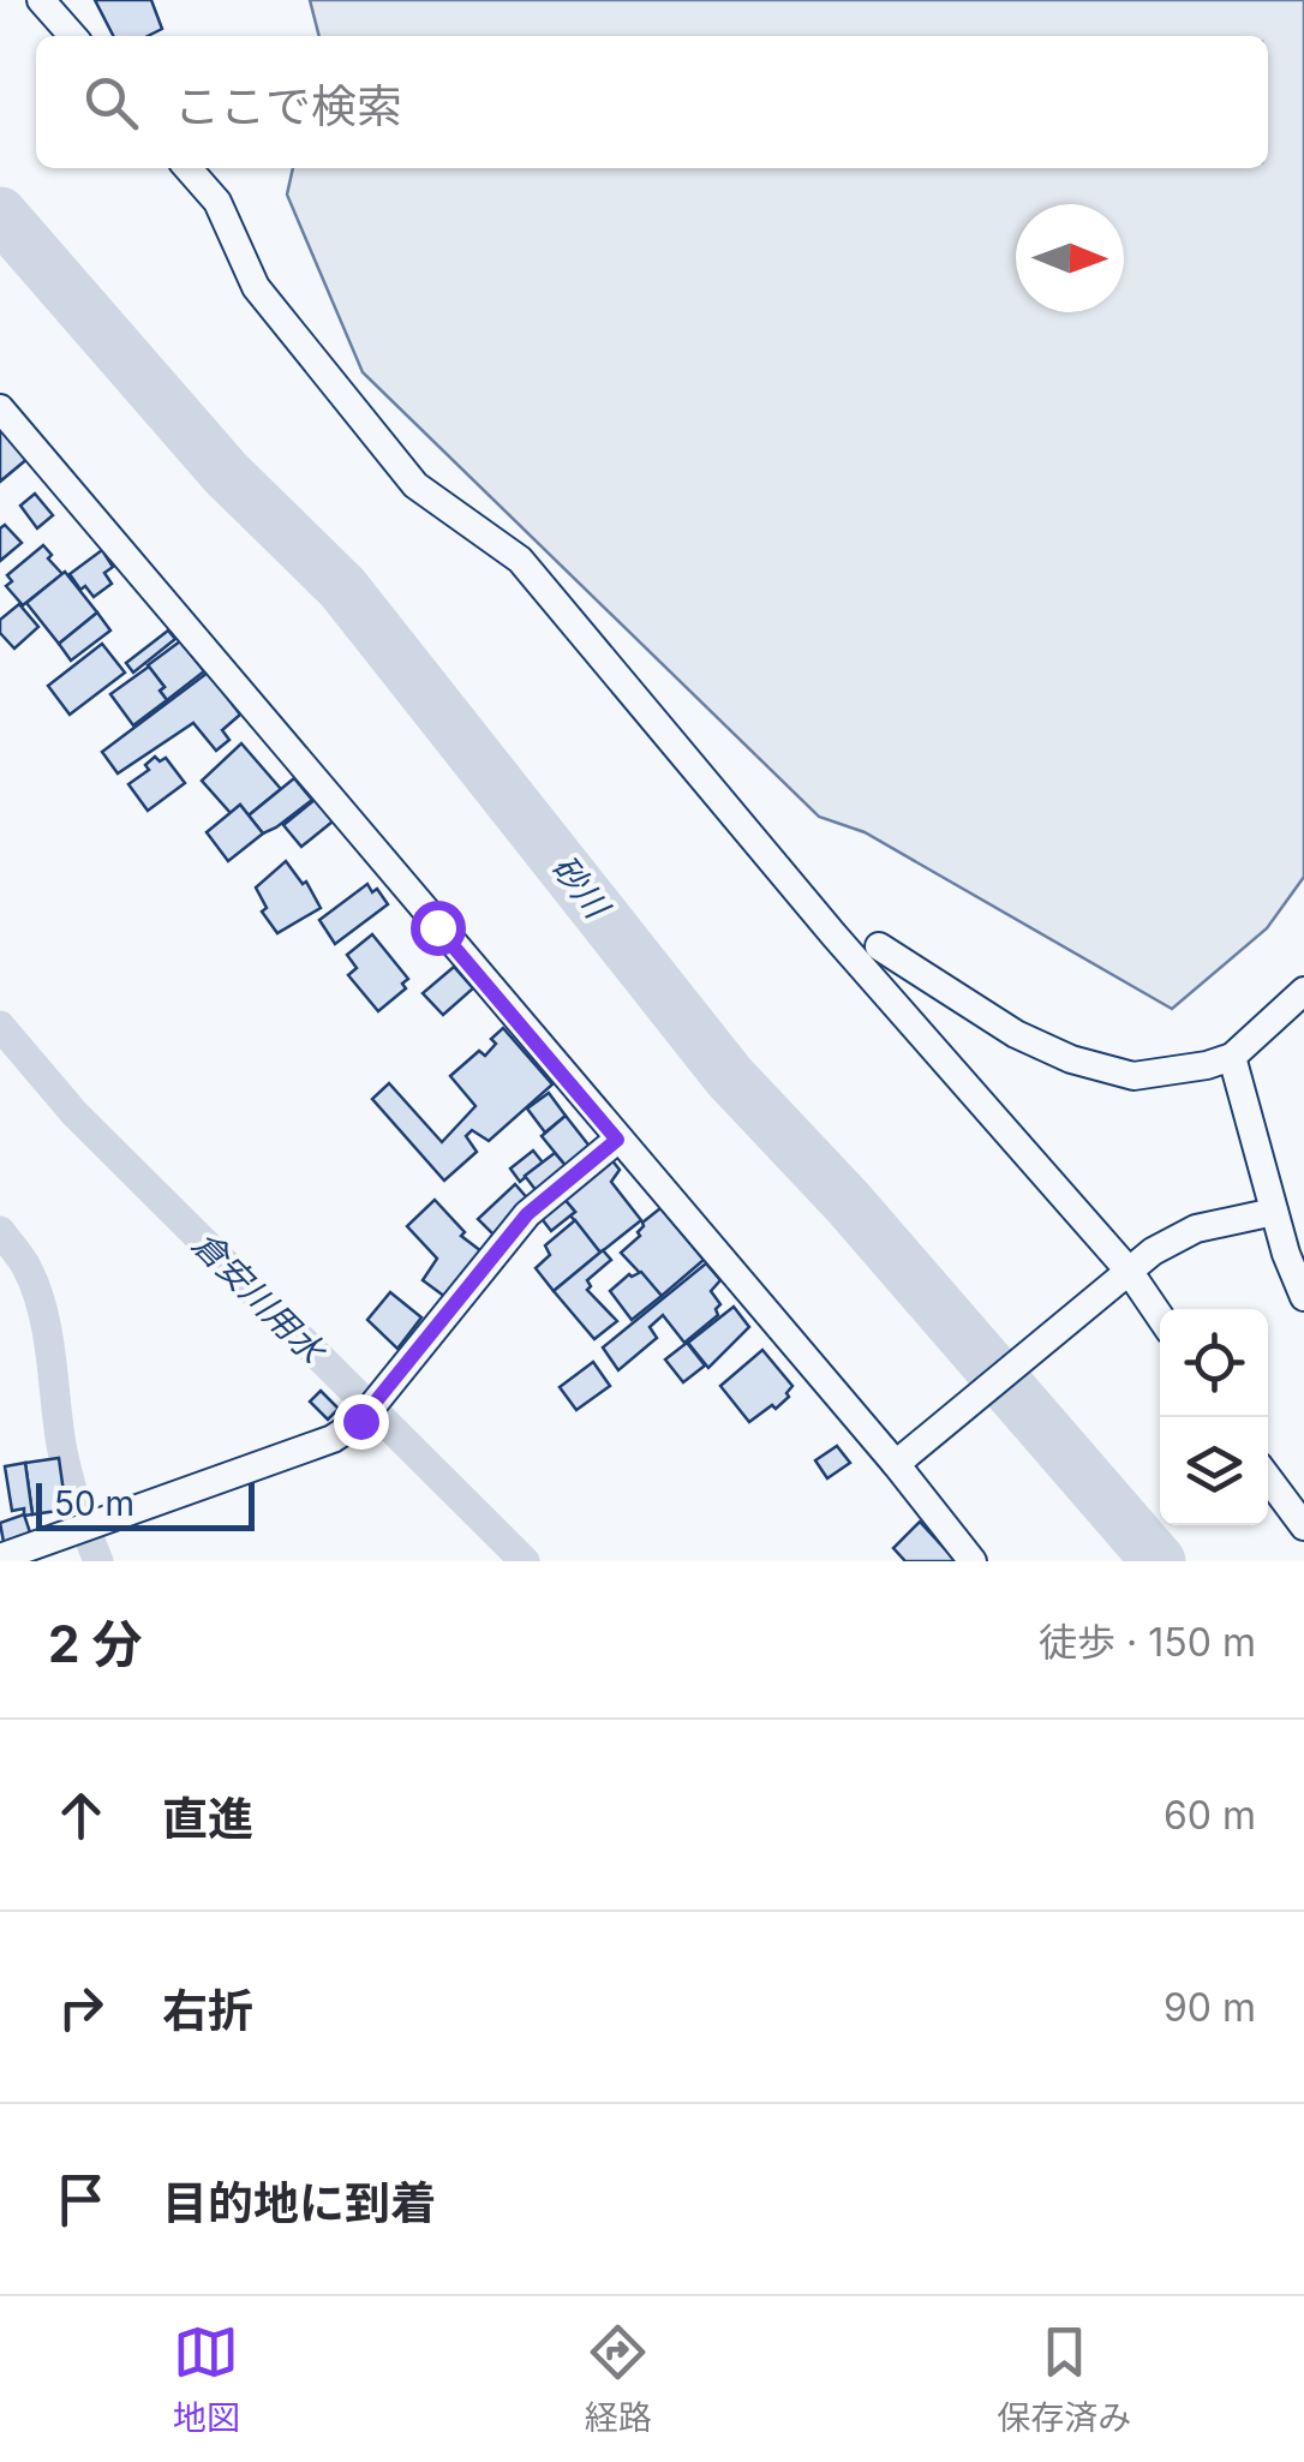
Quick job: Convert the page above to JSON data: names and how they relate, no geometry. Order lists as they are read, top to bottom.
{
  "water": ["砂川", "倉安川用水"],
  "scale_bar": "50 m",
  "north": "right",
  "page": {
    "search": "ここで検索",
    "scale": "50 m",
    "heading": ["2 分", "徒歩 · 150 m"],
    "list": [
      ["直進", "60 m"],
      ["右折", "90 m"],
      "目的地に到着"
    ],
    "nav": ["地図", "経路", "保存済み"]
  }
}
